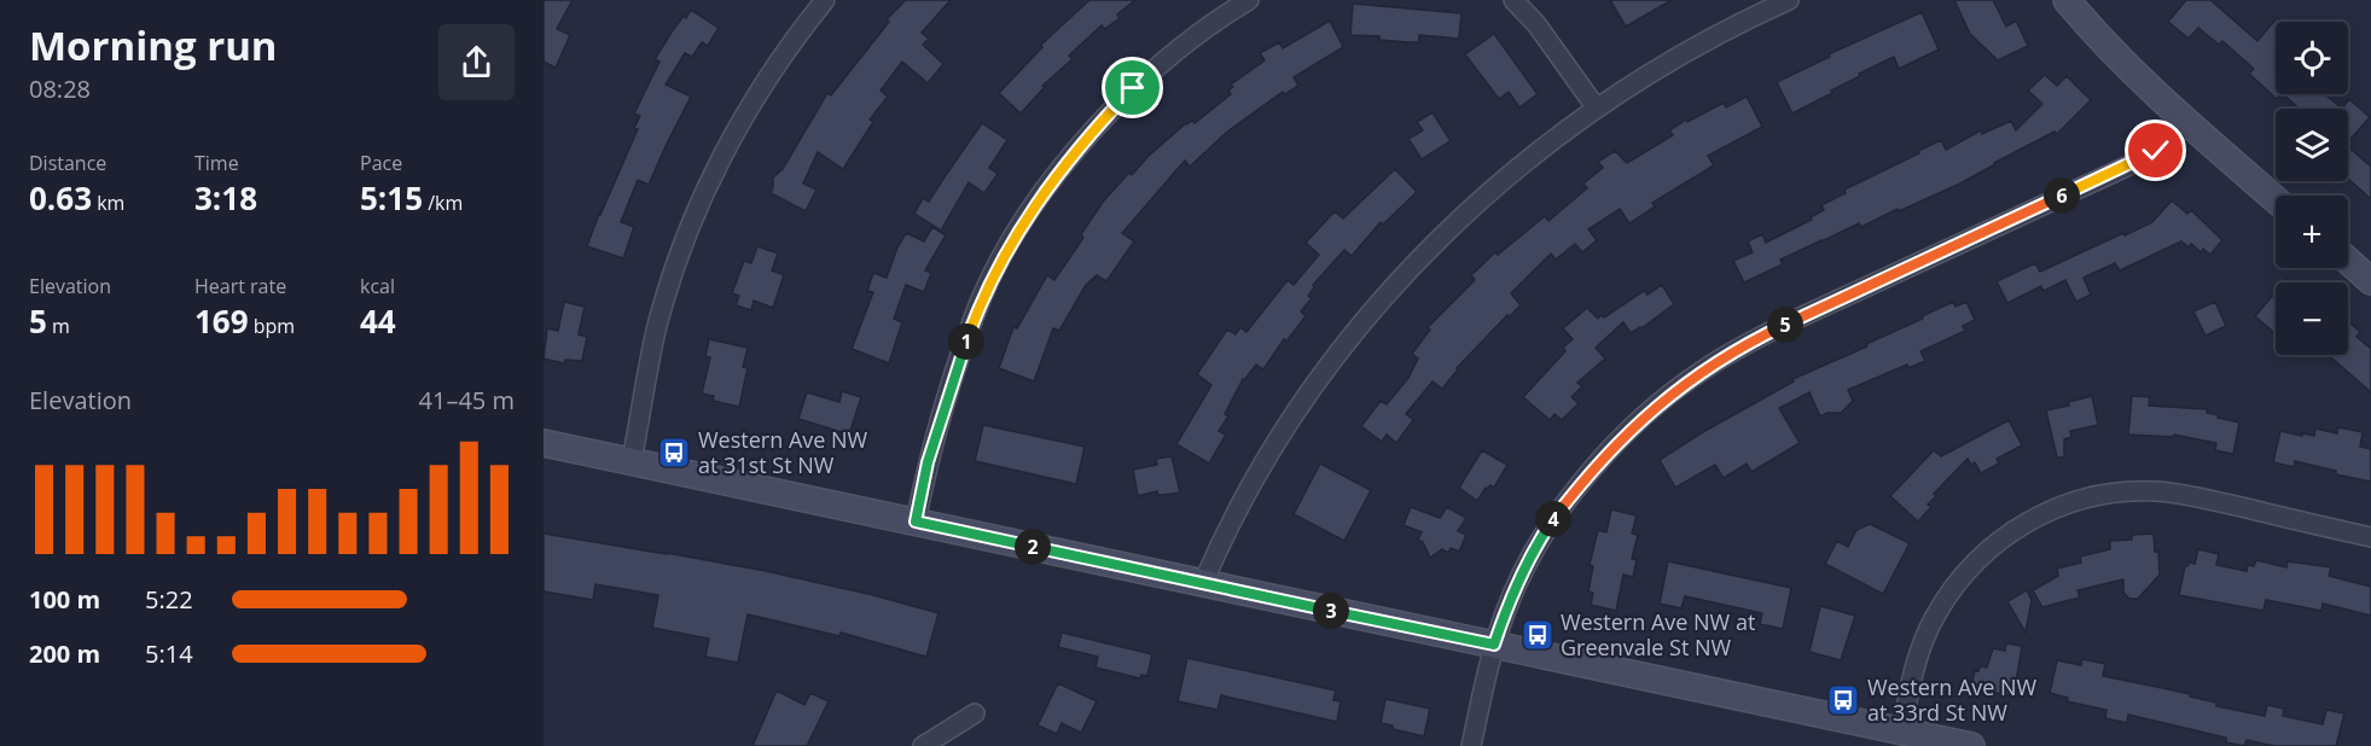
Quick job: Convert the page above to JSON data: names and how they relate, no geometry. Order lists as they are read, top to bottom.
{
  "places": {
    "bus stop": ["Western Ave NW at 31st St NW", "Western Ave NW at Greenvale St NW", "Western Ave NW at 33rd St NW"]
  },
  "page": {
    "heading": ["Morning run", "08:28"],
    "map_buttons": ["+", "−"],
    "stats": [
      ["Distance", "0.63 km"],
      ["Time", "3:18"],
      ["Pace", "5:15 /km"],
      ["Elevation", "5 m"],
      ["Heart rate", "169 bpm"],
      ["kcal", "44"]
    ],
    "pins": [
      "6",
      "5",
      "1",
      "4",
      "2",
      "3"
    ],
    "chart": ["Elevation", "41–45 m"],
    "list": [
      {
        "name": "100 m",
        "note": "5:22"
      },
      {
        "name": "200 m",
        "note": "5:14"
      }
    ]
  }
}
